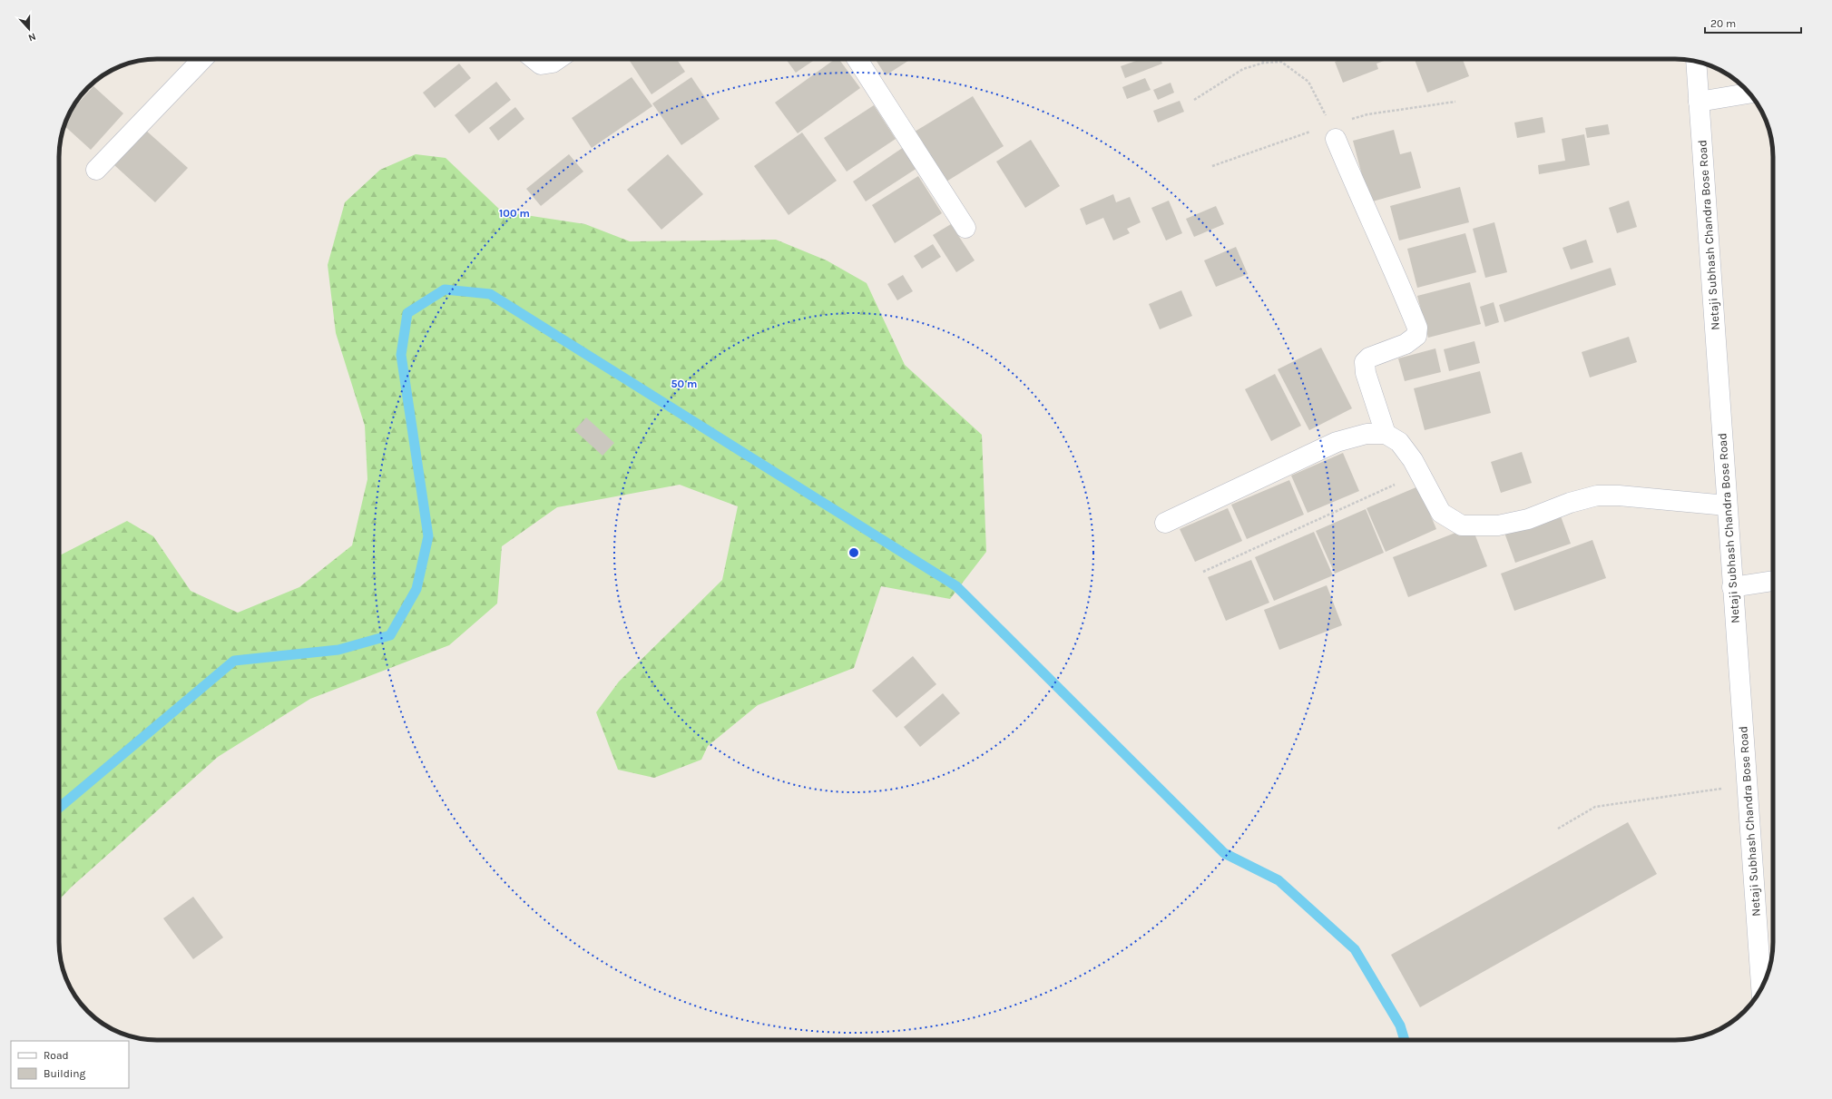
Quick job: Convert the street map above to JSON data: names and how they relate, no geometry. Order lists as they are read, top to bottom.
{
  "streets": {
    "street": ["Netaji Subhash Chandra Bose Road"]
  },
  "legend": ["Road", "Building"],
  "scale_bar": "20 m",
  "north": "bottom",
  "rings": ["100 m", "50 m"]
}
